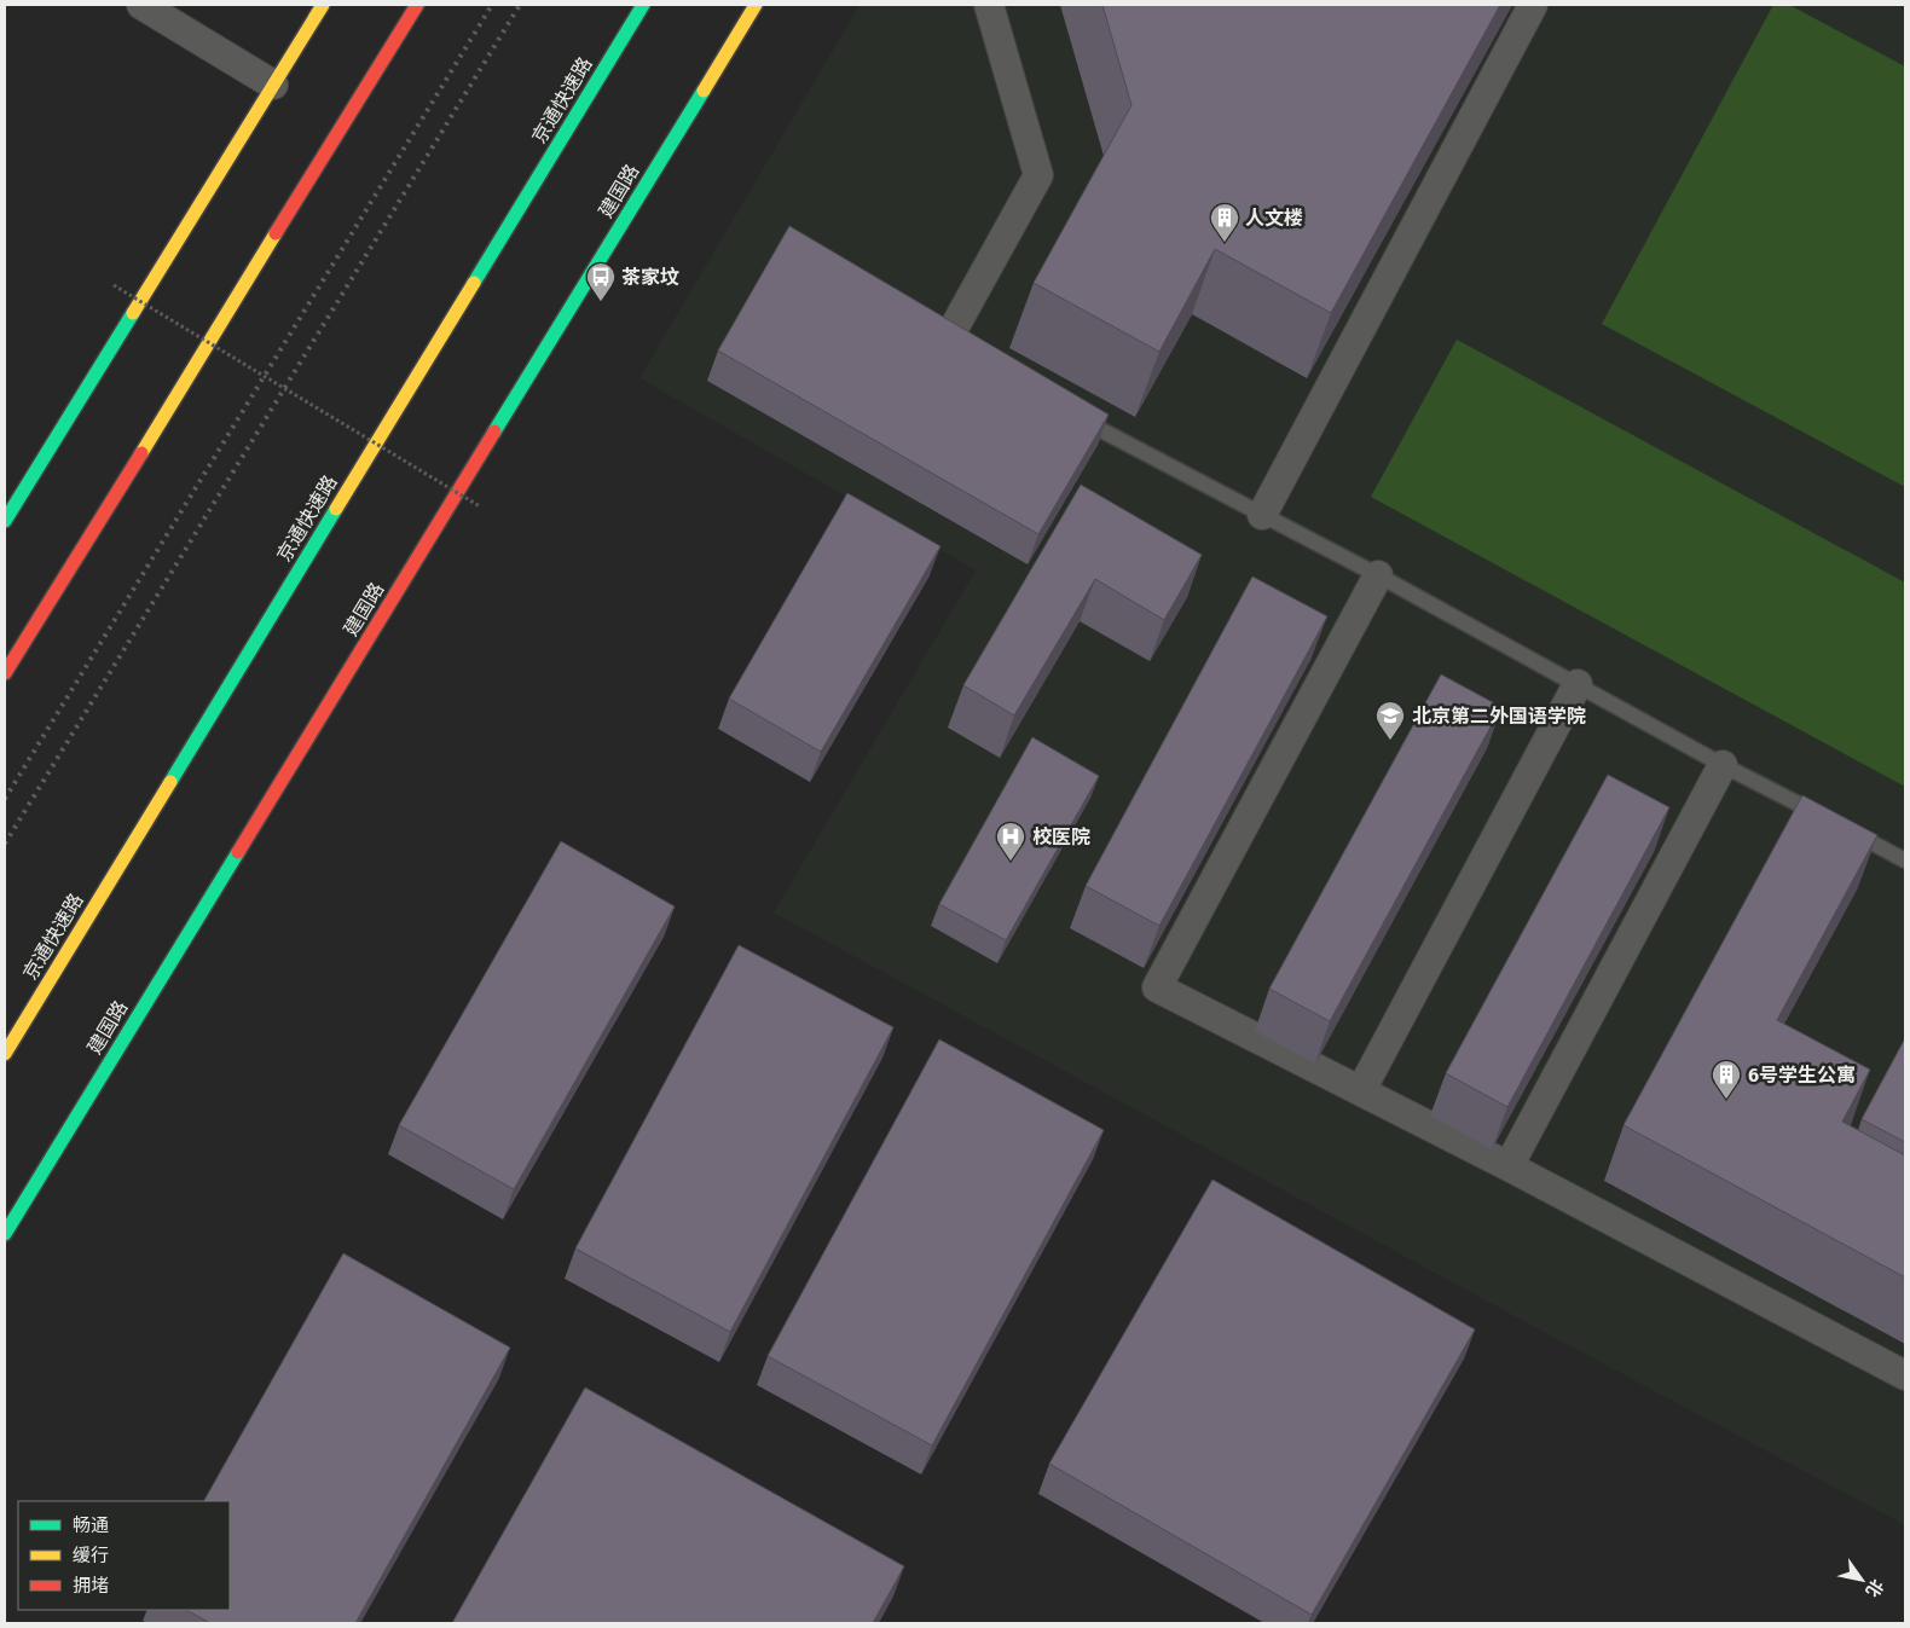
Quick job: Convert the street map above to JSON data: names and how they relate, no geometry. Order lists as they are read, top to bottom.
{
  "streets": {
    "main road": ["京通快速路", "建国路"]
  },
  "places": {
    "building": ["人文楼", "6号学生公寓"],
    "bus stop": ["茶家坟"],
    "school or university": ["北京第二外国语学院"],
    "hospital": ["校医院"]
  },
  "legend": ["畅通", "缓行", "拥堵"],
  "north": "bottom right"
}
